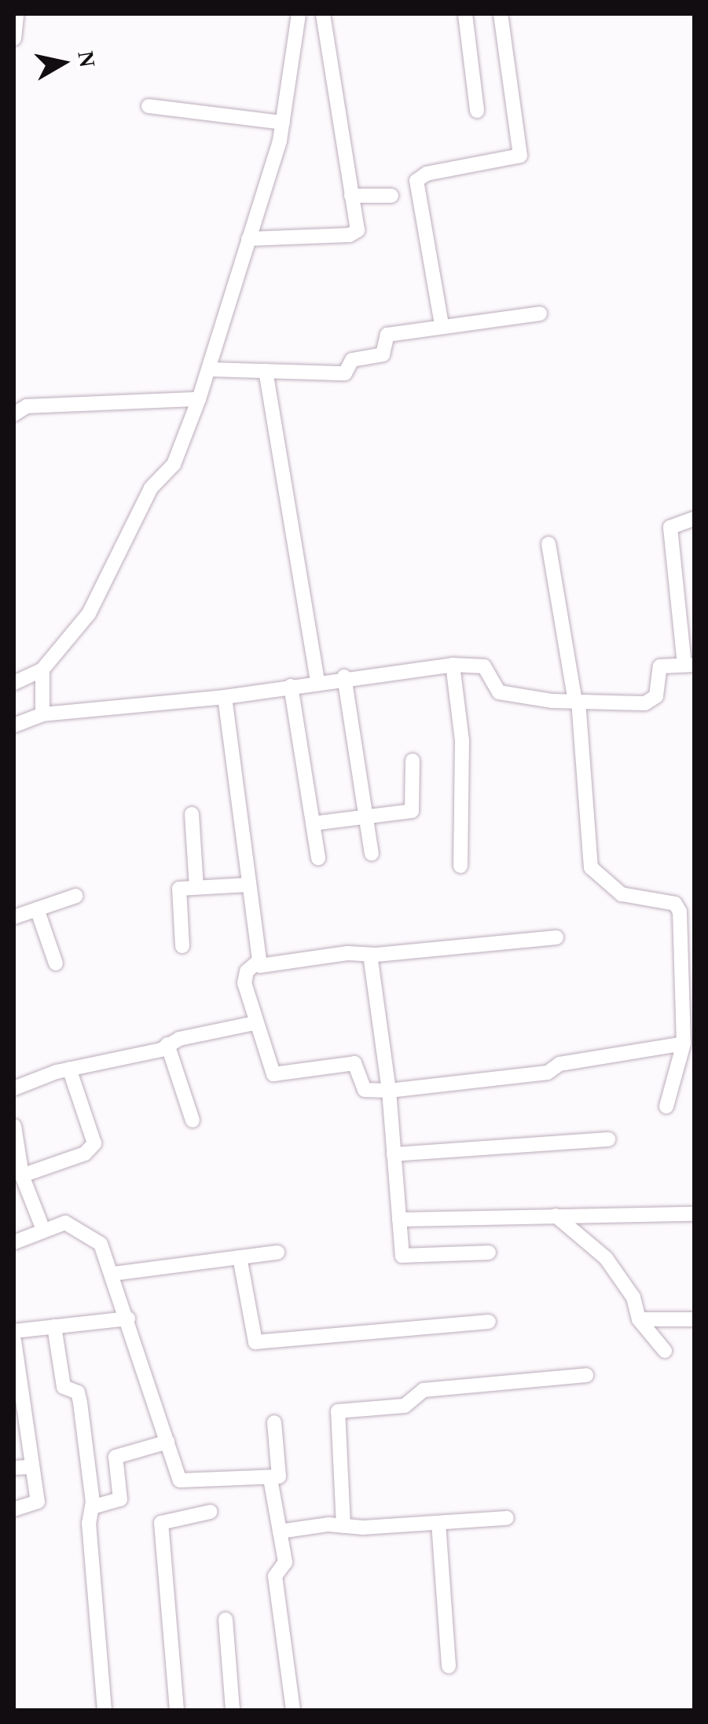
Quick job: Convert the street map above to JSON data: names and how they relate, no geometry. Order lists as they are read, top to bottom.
{
  "north": "right"
}
